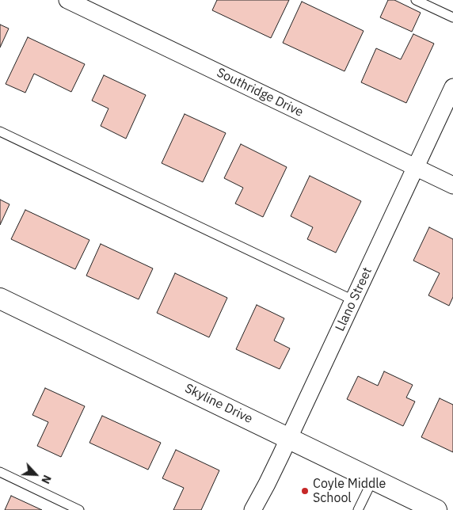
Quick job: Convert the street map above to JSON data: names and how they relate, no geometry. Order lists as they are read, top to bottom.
{
  "streets": {
    "street": ["Southridge Drive", "Llano Street", "Skyline Drive"]
  },
  "crossings": [
    ["Southridge Drive", "Llano Street"],
    ["Llano Street", "Skyline Drive"]
  ],
  "places": ["Coyle Middle School"],
  "north": "bottom right"
}
